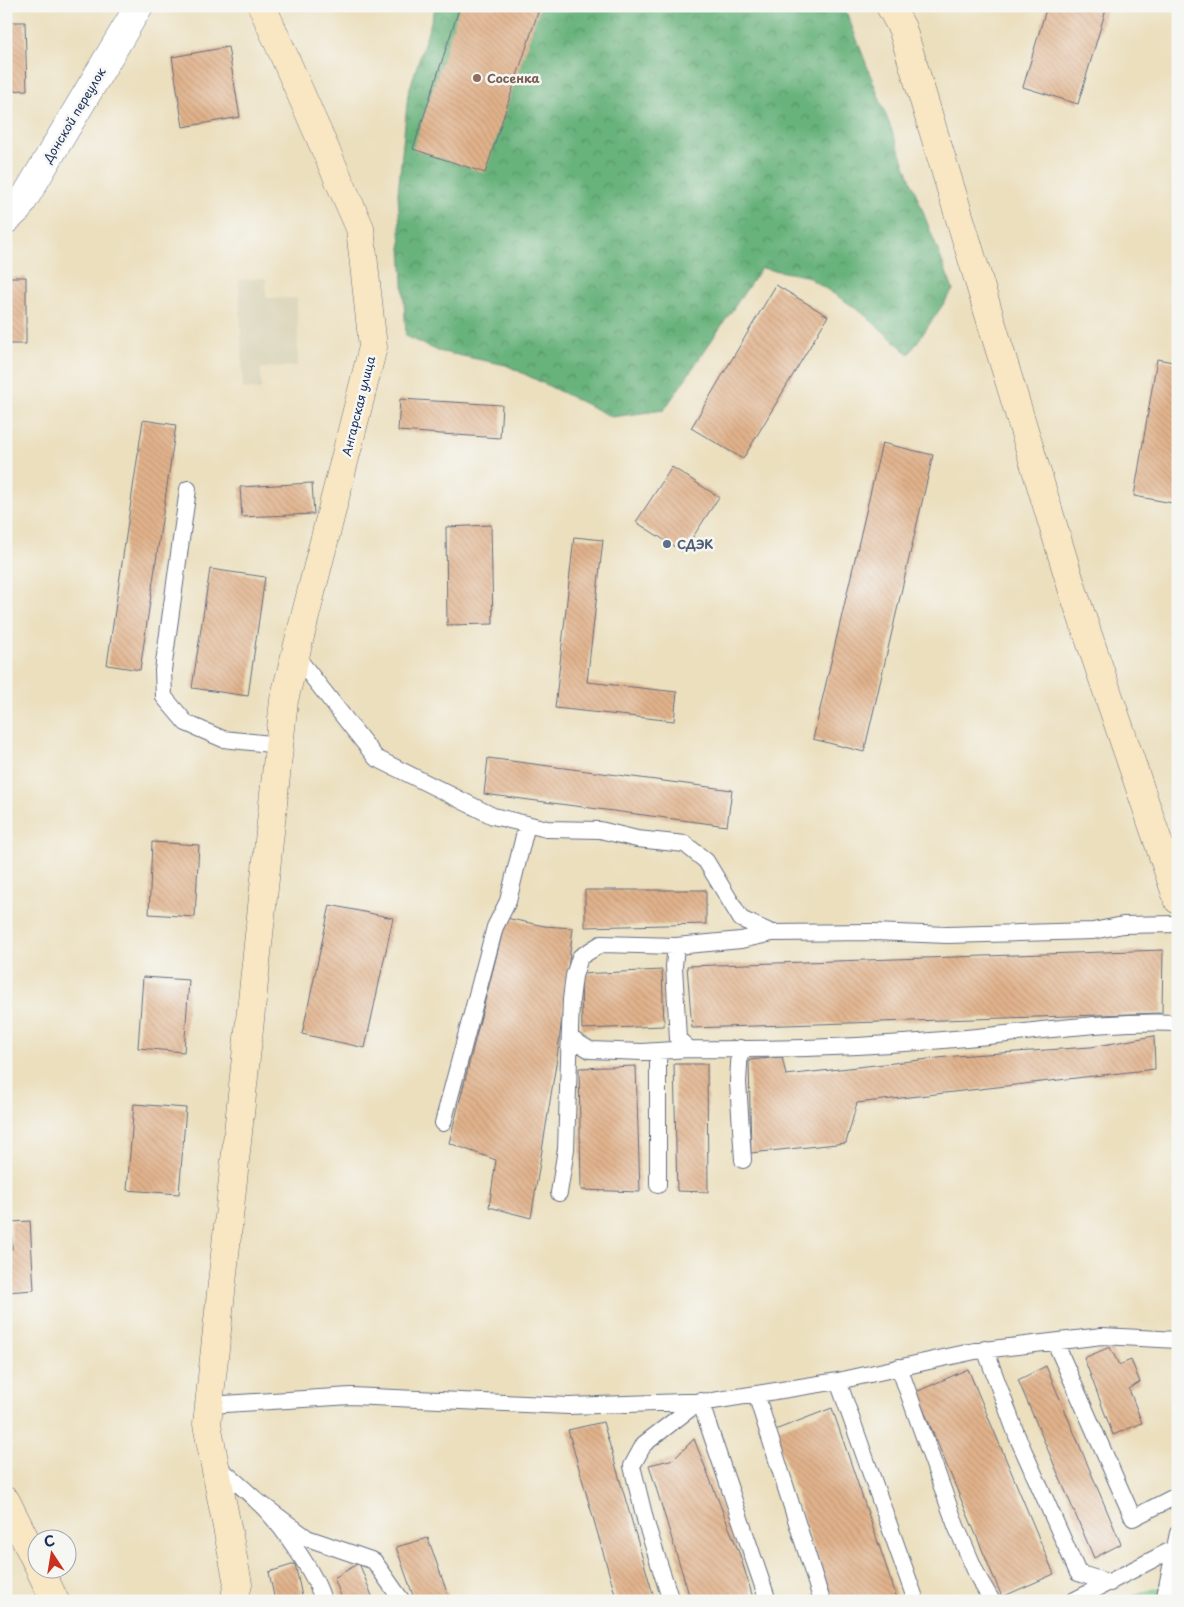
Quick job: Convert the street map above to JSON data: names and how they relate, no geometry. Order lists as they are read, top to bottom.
{
  "streets": {
    "street": ["Донской переулок", "Ангарская улица"]
  },
  "places": ["Сосенка", "СДЭК"],
  "north": "top"
}
